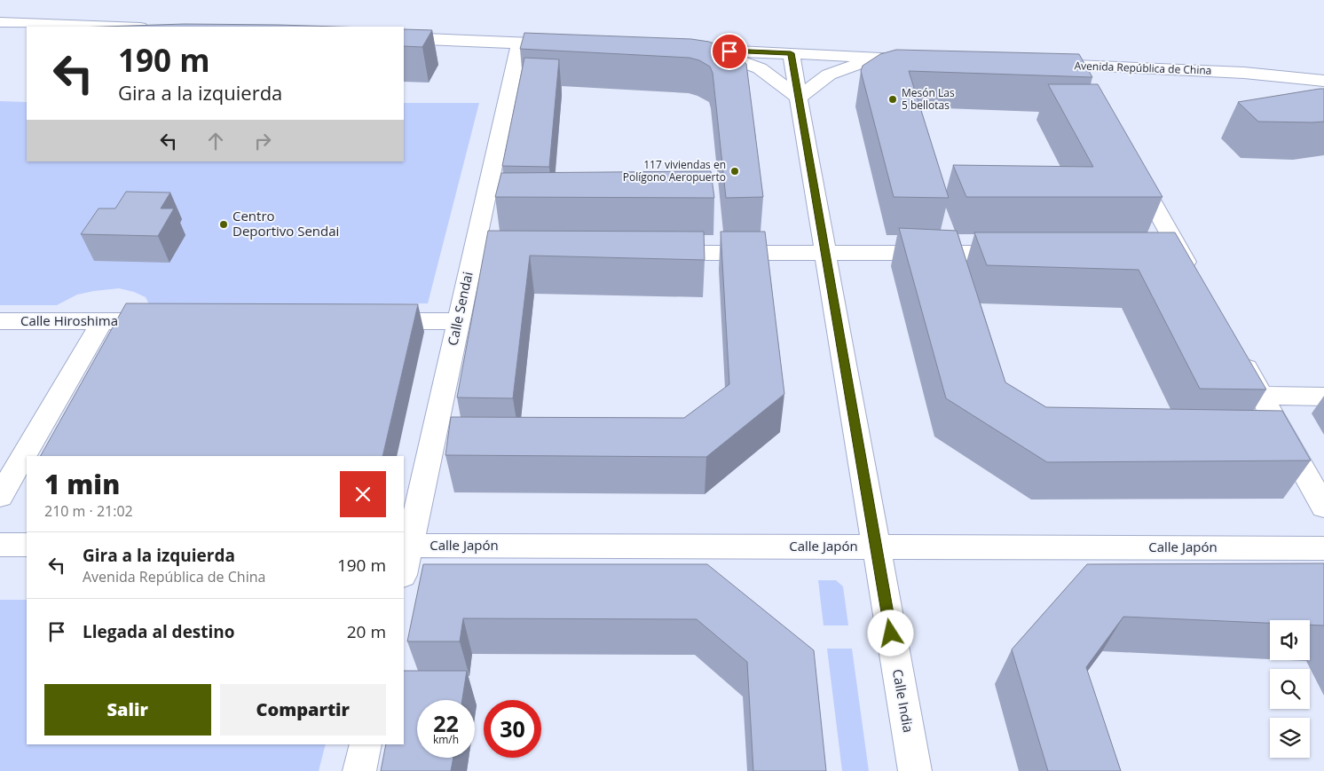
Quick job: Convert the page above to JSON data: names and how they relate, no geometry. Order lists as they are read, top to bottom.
{
  "streets": {
    "street": [
      "Avenida República de China",
      "Calle Sendai",
      "Calle Hiroshima",
      "Calle Japón",
      "Calle India"
    ]
  },
  "crossings": [
    ["Calle Sendai", "Calle Japón"],
    ["Calle Japón", "Calle India"]
  ],
  "places": ["Mesón Las 5 bellotas", "117 viviendas en Polígono Aeropuerto", "Centro Deportivo Sendai"],
  "page": {
    "turn": ["190 m", "Gira a la izquierda"],
    "heading": ["1 min", "210 m · 21:02"],
    "list": [
      {
        "name": "Gira a la izquierda",
        "note": "Avenida República de China",
        "value": "190 m"
      },
      {
        "name": "Llegada al destino",
        "value": "20 m"
      }
    ],
    "buttons": ["Salir", "Compartir"],
    "speed": "22 km/h",
    "limit": "30"
  }
}
